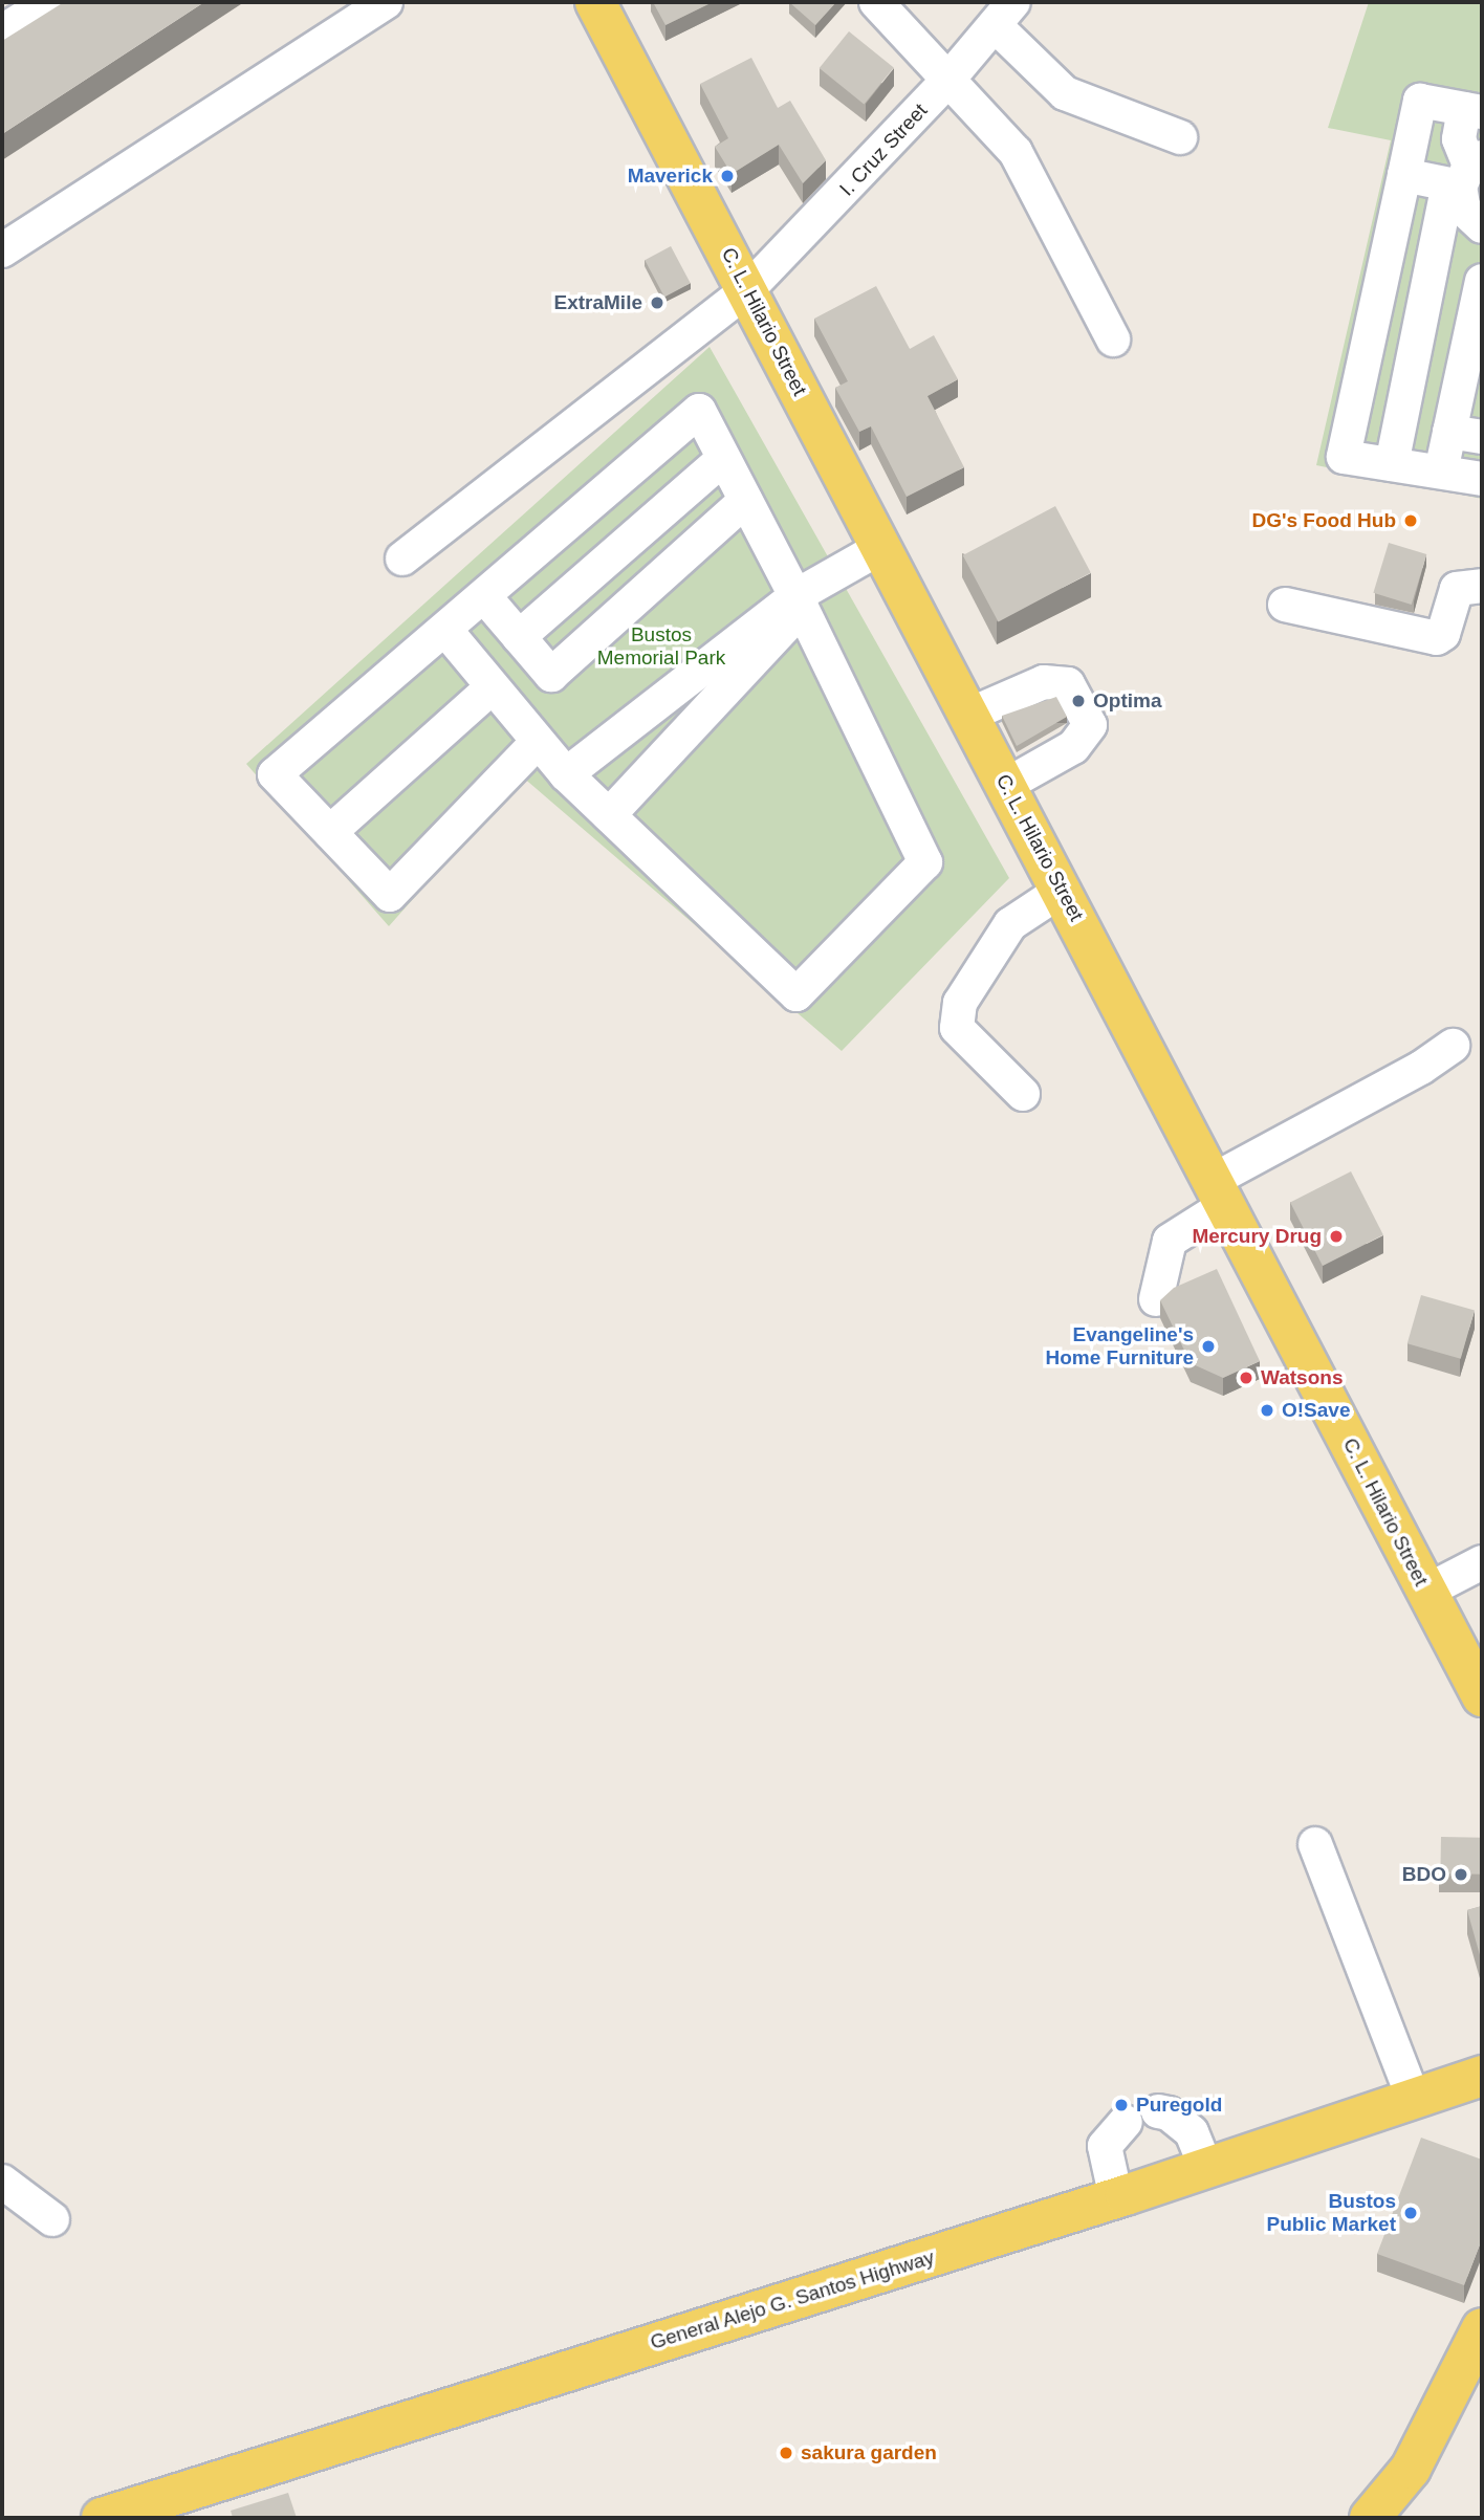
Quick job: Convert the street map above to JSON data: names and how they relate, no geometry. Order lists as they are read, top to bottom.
{
  "streets": {
    "main road": ["C. L. Hilario Street", "General Alejo G. Santos Highway"],
    "street": ["I. Cruz Street"]
  },
  "crossings": [
    ["I. Cruz Street", "C. L. Hilario Street"]
  ],
  "parks": ["Bustos Memorial Park"],
  "places": [
    "Maverick",
    "ExtraMile",
    "DG's Food Hub",
    "Optima",
    "Mercury Drug",
    "Evangeline's Home Furniture",
    "Watsons",
    "O!Save",
    "BDO",
    "Puregold",
    "Bustos Public Market",
    "sakura garden"
  ]
}
